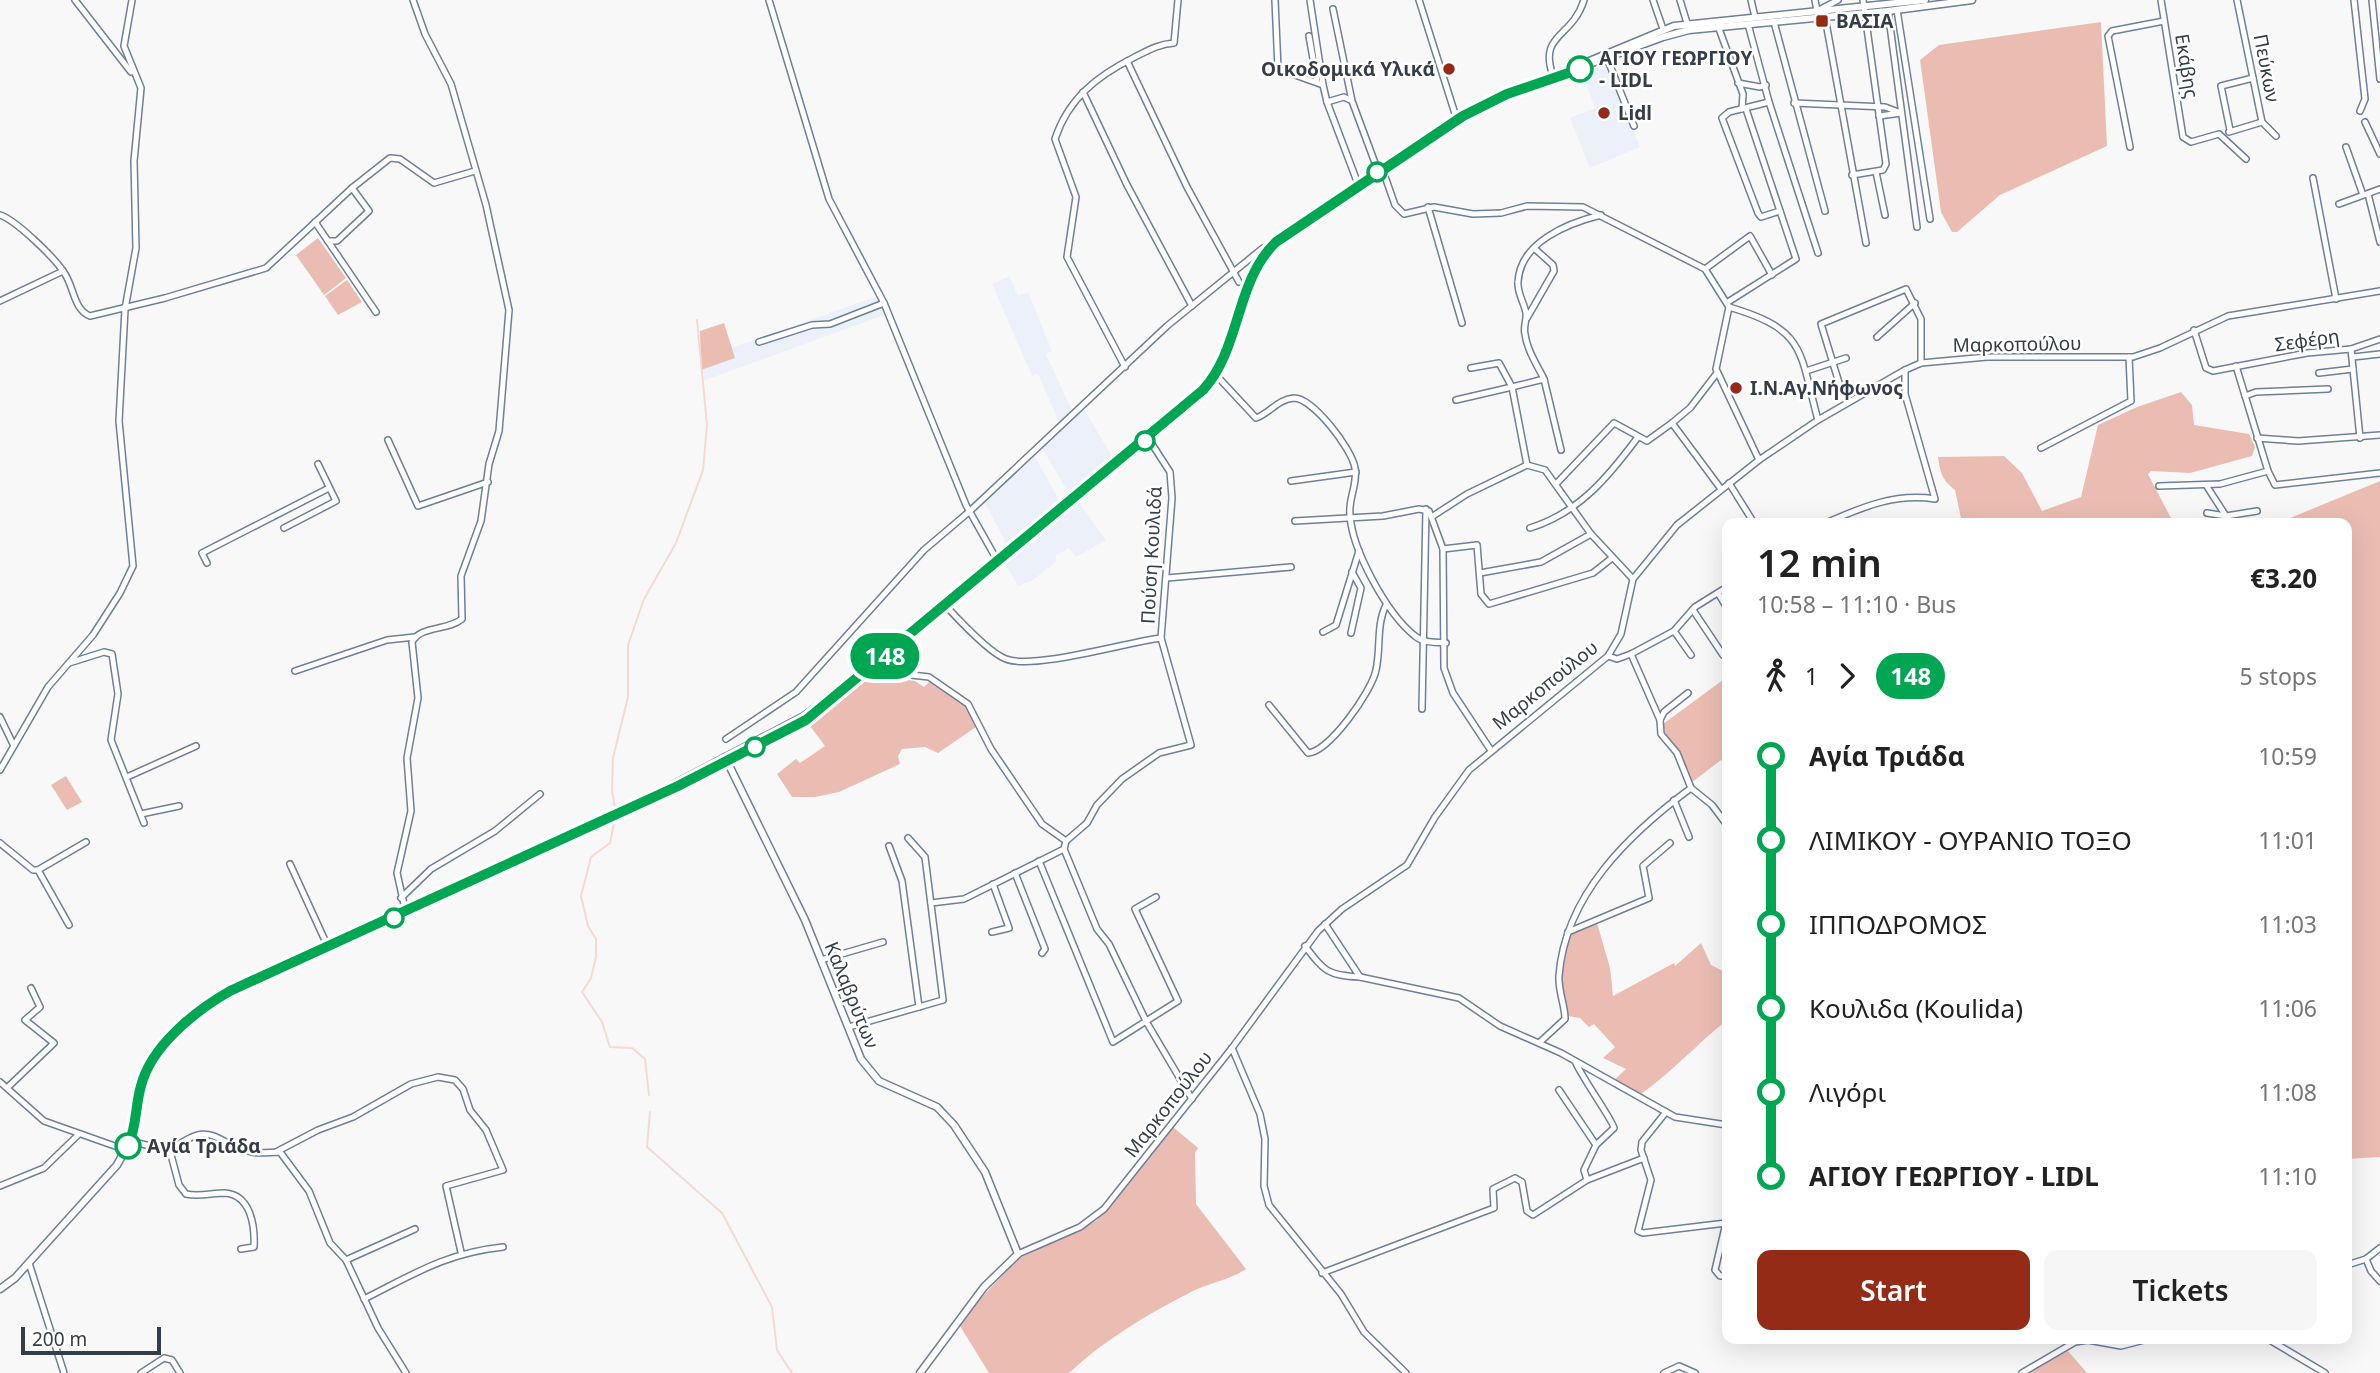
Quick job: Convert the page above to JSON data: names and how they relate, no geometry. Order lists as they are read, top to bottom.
{
  "streets": {
    "main road": ["Μαρκοπούλου", "Καλαβρύτων"],
    "street": [
      "Εκάβης",
      "Πεύκων",
      "Σεφέρη",
      "Πούση Κουλιδά"
    ]
  },
  "crossings": [
    ["Σεφέρη", "Μαρκοπούλου"],
    ["Μαρκοπούλου", "Καλαβρύτων"]
  ],
  "places": {
    "transit": ["ΒΑΣΙΑ"],
    "other": [
      "Οικοδομικά Υλικά",
      "ΑΓΙΟΥ ΓΕΩΡΓΙΟΥ - LIDL",
      "Lidl",
      "Ι.Ν.Αγ.Νήφωνος",
      "Αγία Τριάδα"
    ]
  },
  "lines": ["bus line 148"],
  "scale_bar": "200 m",
  "page": {
    "on_map": "148",
    "heading": ["12 min", "10:58 – 11:10 · Bus", "€3.20"],
    "legs": ["1", "148", "5 stops"],
    "list": [
      {
        "name": "Αγία Τριάδα",
        "value": "10:59"
      },
      {
        "name": "ΛΙΜΙΚΟΥ - ΟΥΡΑΝΙΟ ΤΟΞΟ",
        "value": "11:01"
      },
      {
        "name": "ΙΠΠΟΔΡΟΜΟΣ",
        "value": "11:03"
      },
      {
        "name": "Κουλιδα (Koulida)",
        "value": "11:06"
      },
      {
        "name": "Λιγόρι",
        "value": "11:08"
      },
      {
        "name": "ΑΓΙΟΥ ΓΕΩΡΓΙΟΥ - LIDL",
        "value": "11:10"
      }
    ],
    "buttons": ["Start", "Tickets"],
    "scale": "200 m"
  }
}
